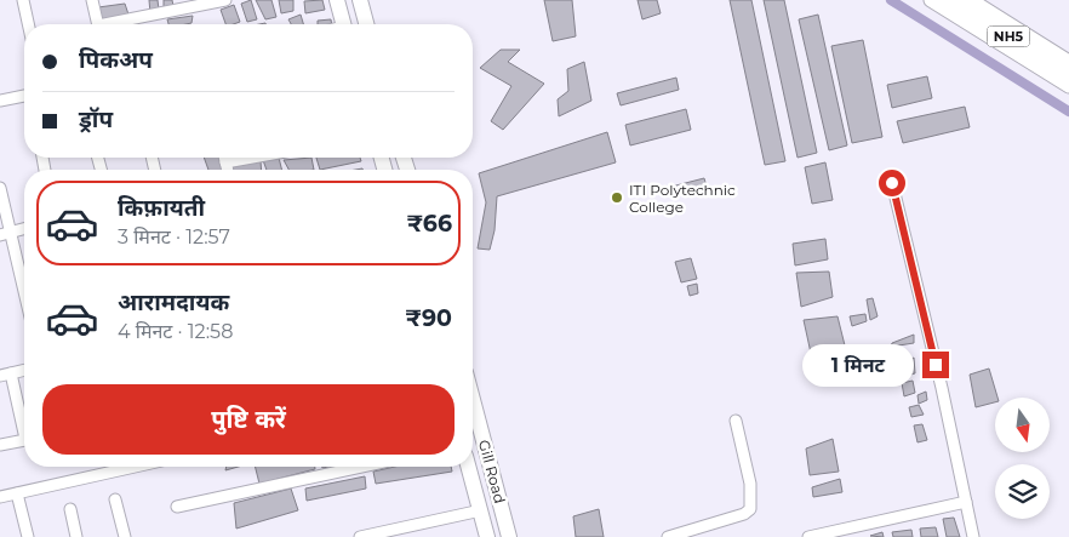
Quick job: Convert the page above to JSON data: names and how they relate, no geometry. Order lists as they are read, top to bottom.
{
  "streets": {
    "highway": ["NH5"],
    "main road": ["Gill Road"]
  },
  "places": ["ITI Polytechnic College"],
  "north": "bottom",
  "page": {
    "banner": ["पिकअप", "ड्रॉप"],
    "list": [
      {
        "name": "किफ़ायती",
        "note": "3 मिनट · 12:57",
        "value": "₹66"
      },
      {
        "name": "आरामदायक",
        "note": "4 मिनट · 12:58",
        "value": "₹90"
      }
    ],
    "bubble": "1 मिनट",
    "buttons": "पुष्टि करें"
  }
}
